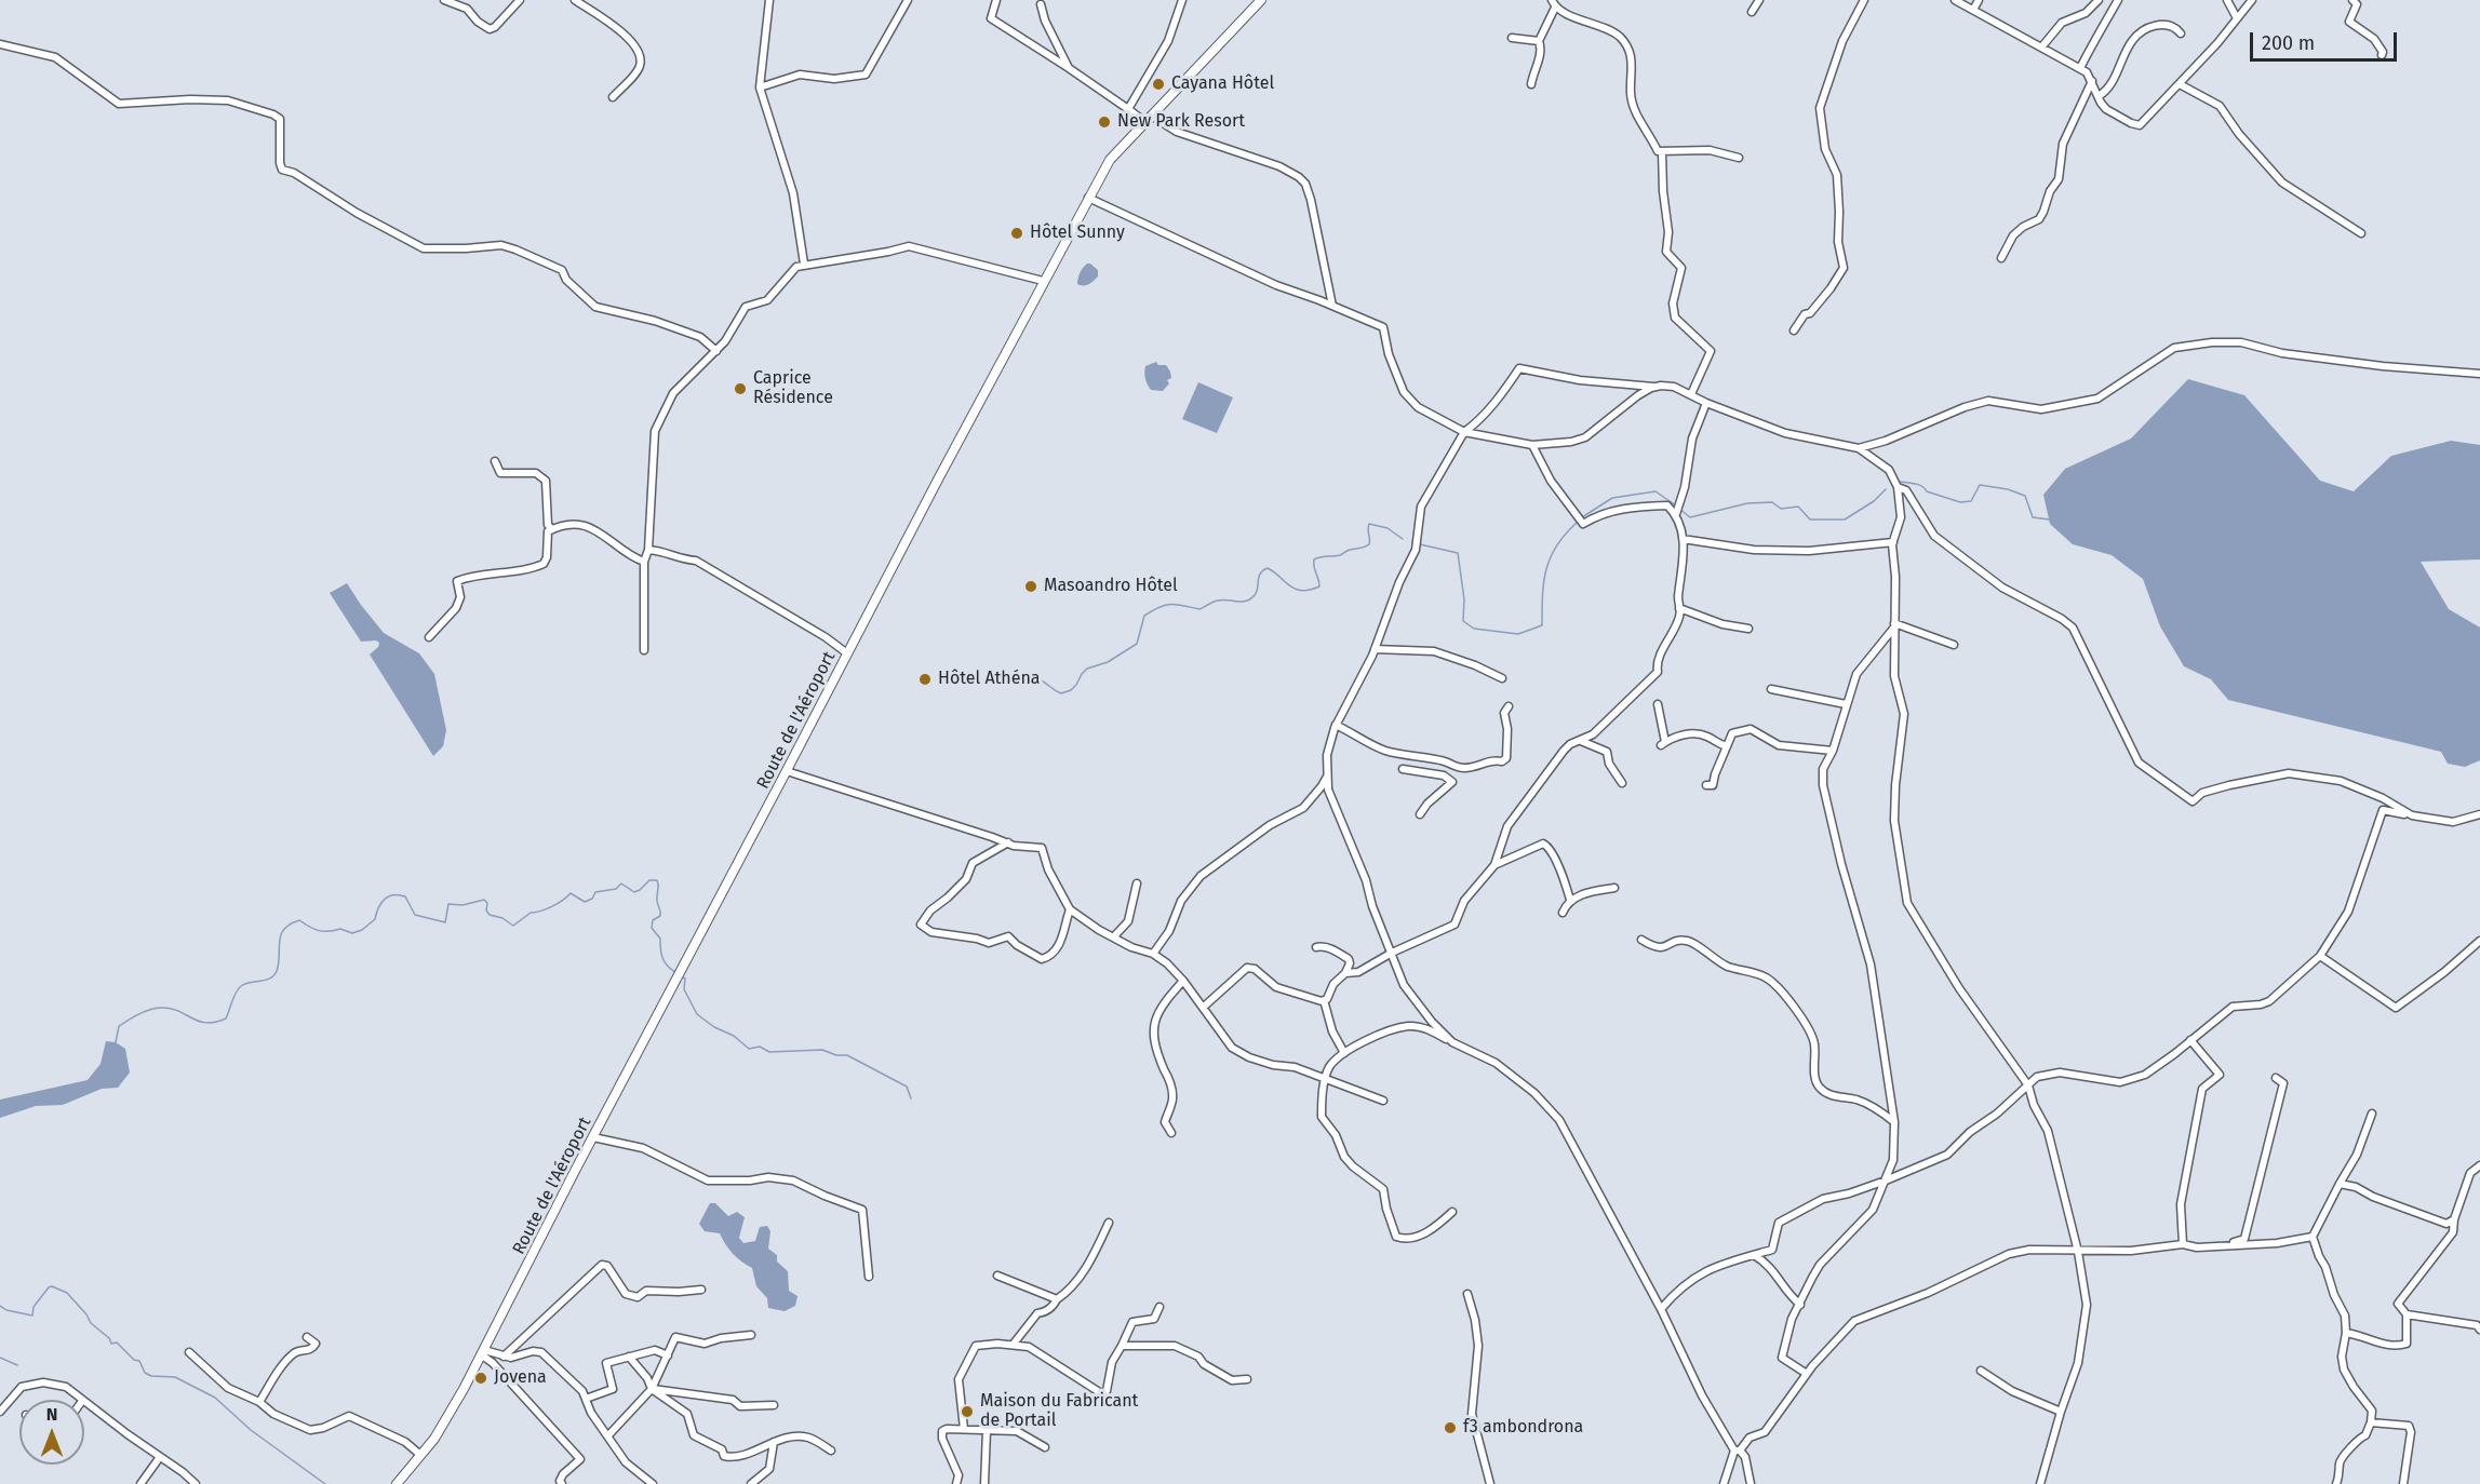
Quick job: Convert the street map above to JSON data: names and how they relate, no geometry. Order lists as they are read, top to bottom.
{
  "streets": {
    "main road": ["Route de l'Aéroport"]
  },
  "places": [
    "Cayana Hôtel",
    "New Park Resort",
    "Hôtel Sunny",
    "Caprice Résidence",
    "Masoandro Hôtel",
    "Hôtel Athéna",
    "Jovena",
    "Maison du Fabricant de Portail",
    "f3 ambondrona"
  ],
  "scale_bar": "200 m",
  "north": "top"
}
